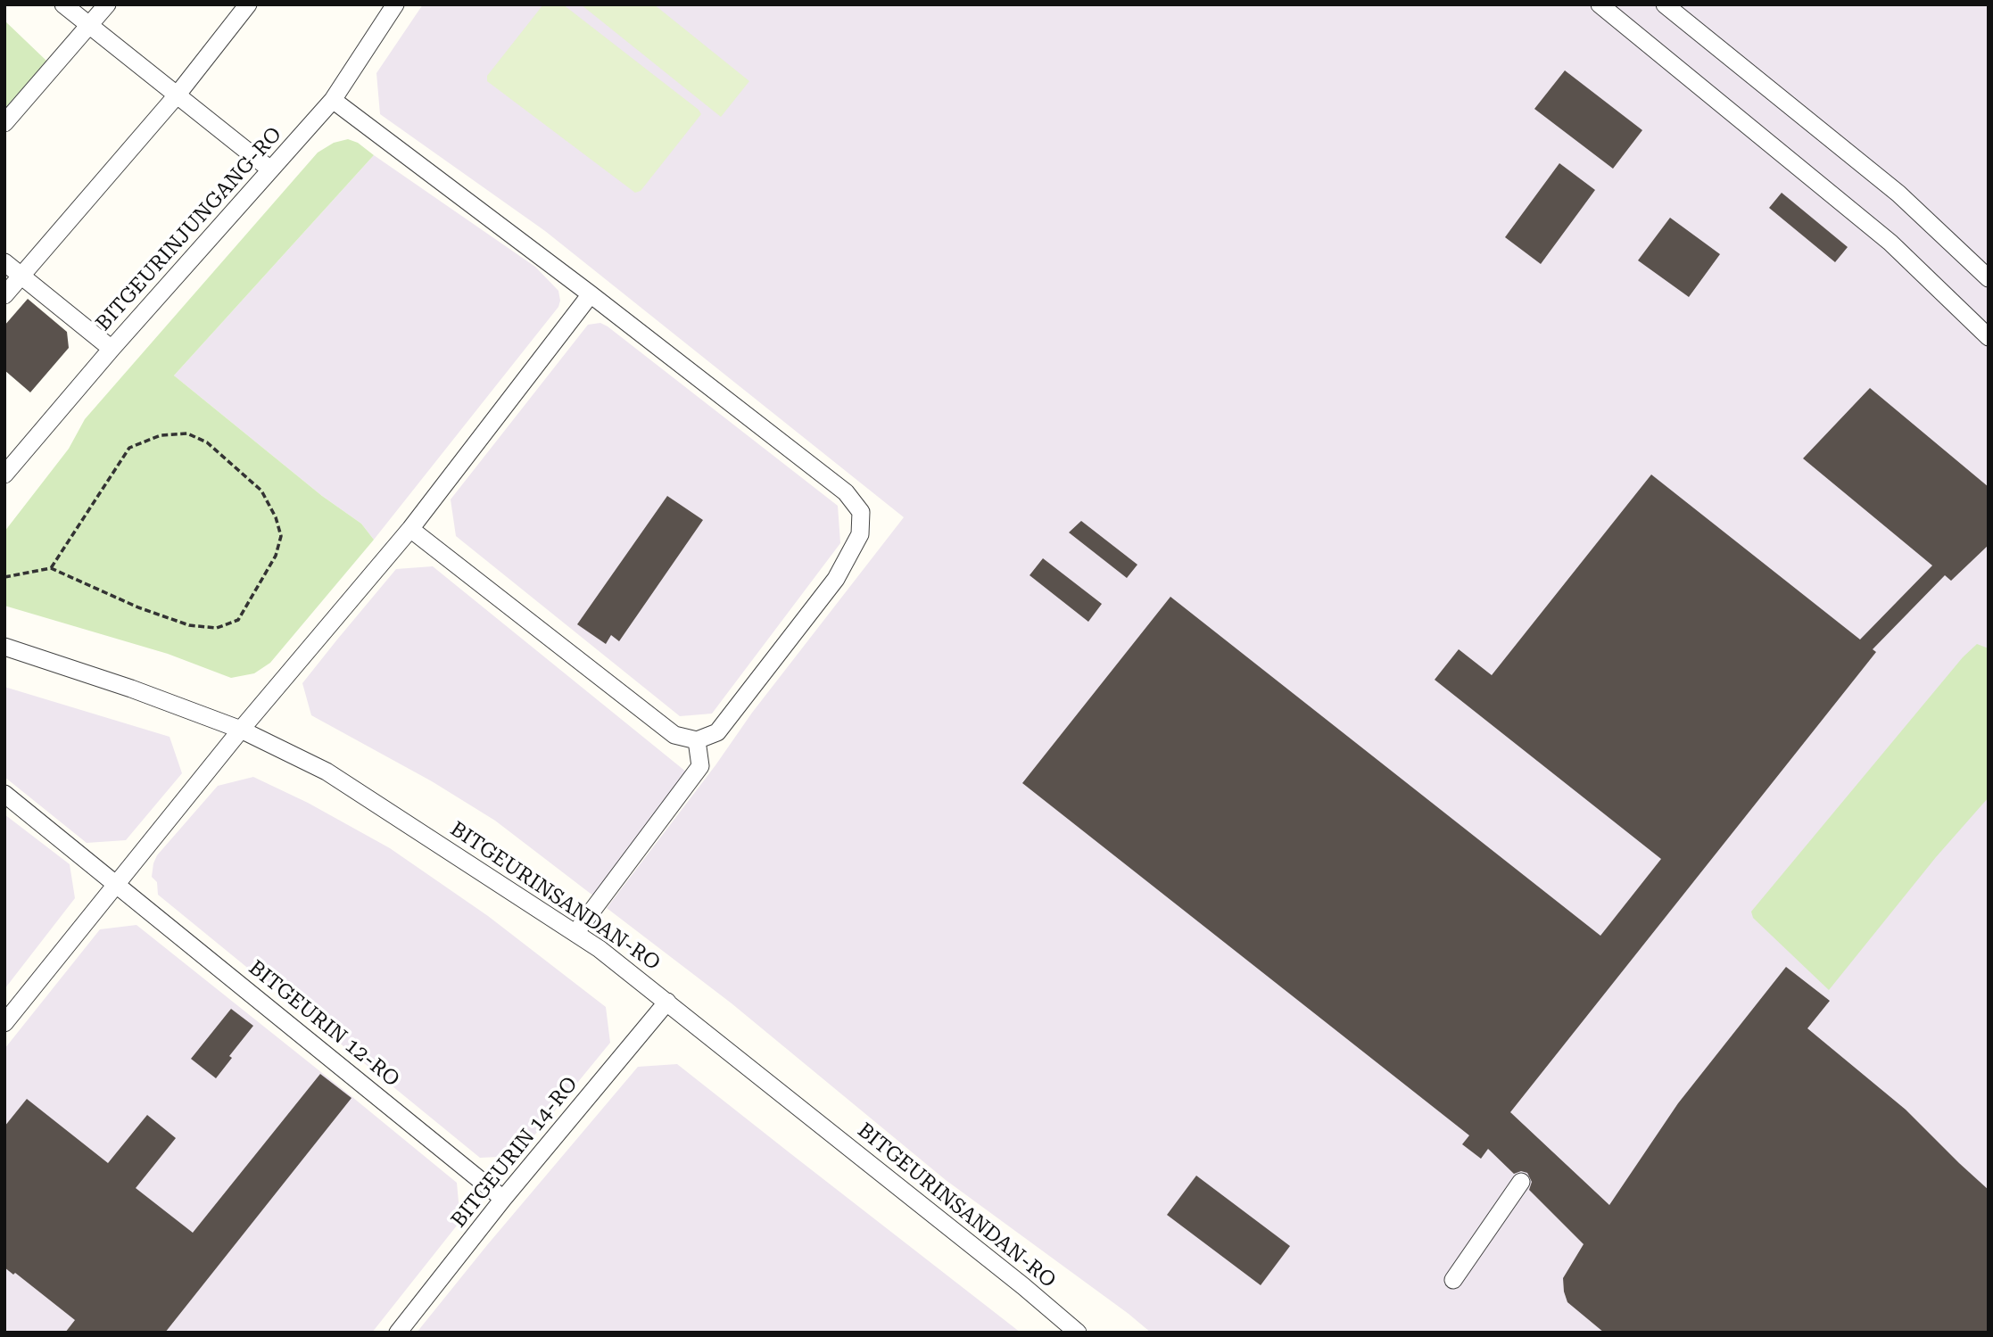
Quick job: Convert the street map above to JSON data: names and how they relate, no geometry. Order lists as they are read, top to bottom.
{
  "streets": {
    "street": [
      "BITGEURINJUNGANG-RO",
      "BITGEURINSANDAN-RO",
      "BITGEURIN 12-RO",
      "BITGEURIN 14-RO"
    ]
  },
  "crossings": [
    ["BITGEURINSANDAN-RO", "BITGEURIN 14-RO"],
    ["BITGEURIN 12-RO", "BITGEURIN 14-RO"]
  ]
}
